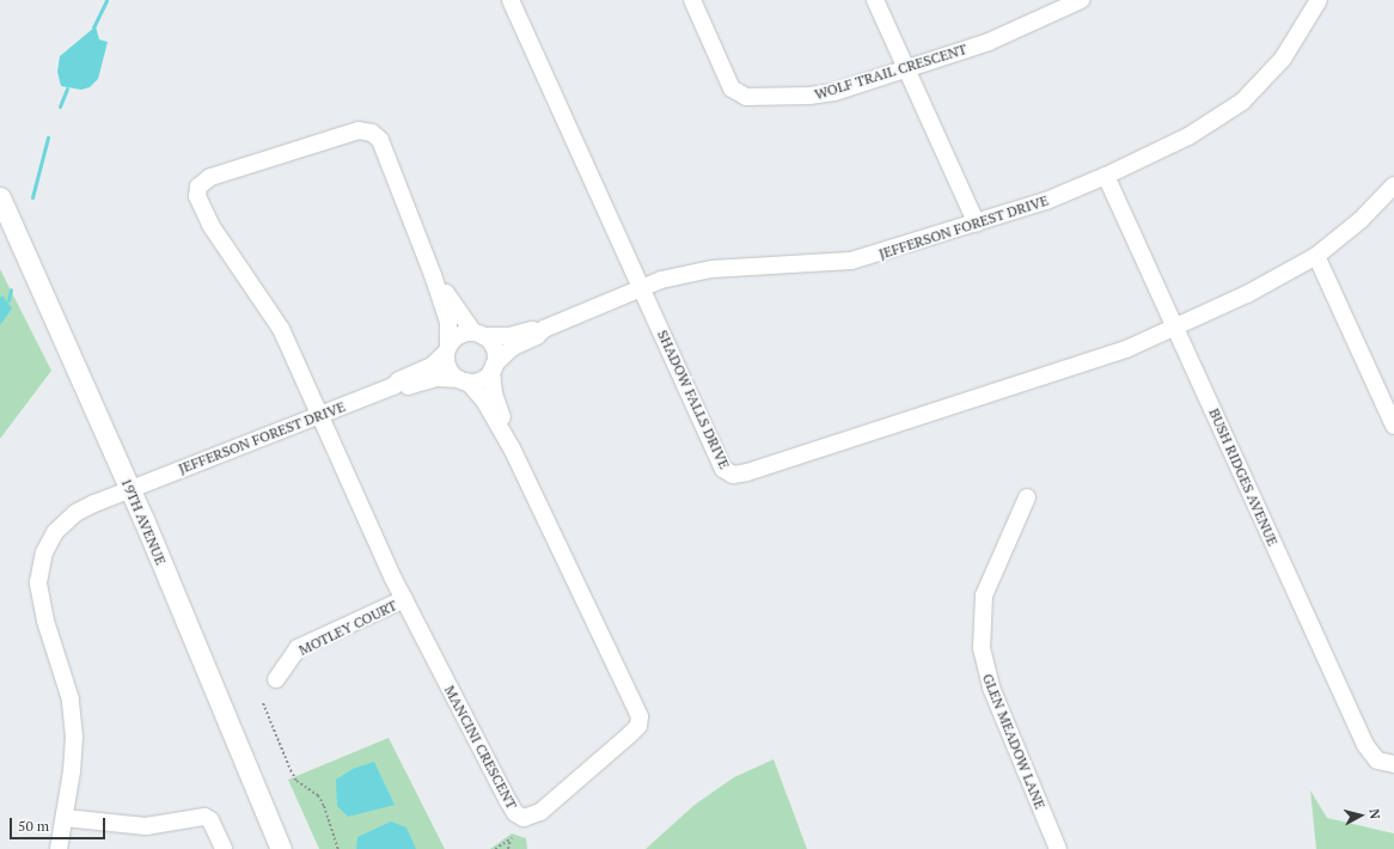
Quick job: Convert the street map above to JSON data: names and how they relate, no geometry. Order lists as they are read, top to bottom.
{
  "streets": {
    "main road": ["19TH AVENUE"],
    "street": [
      "WOLF TRAIL CRESCENT",
      "JEFFERSON FOREST DRIVE",
      "SHADOW FALLS DRIVE",
      "BUSH RIDGES AVENUE",
      "MOTLEY COURT",
      "GLEN MEADOW LANE",
      "MANCINI CRESCENT"
    ]
  },
  "crossings": [
    ["JEFFERSON FOREST DRIVE", "SHADOW FALLS DRIVE"],
    ["JEFFERSON FOREST DRIVE", "BUSH RIDGES AVENUE"],
    ["JEFFERSON FOREST DRIVE", "19TH AVENUE"],
    ["JEFFERSON FOREST DRIVE", "MANCINI CRESCENT"],
    ["SHADOW FALLS DRIVE", "BUSH RIDGES AVENUE"],
    ["MOTLEY COURT", "MANCINI CRESCENT"]
  ],
  "scale_bar": "50 m",
  "north": "right"
}
